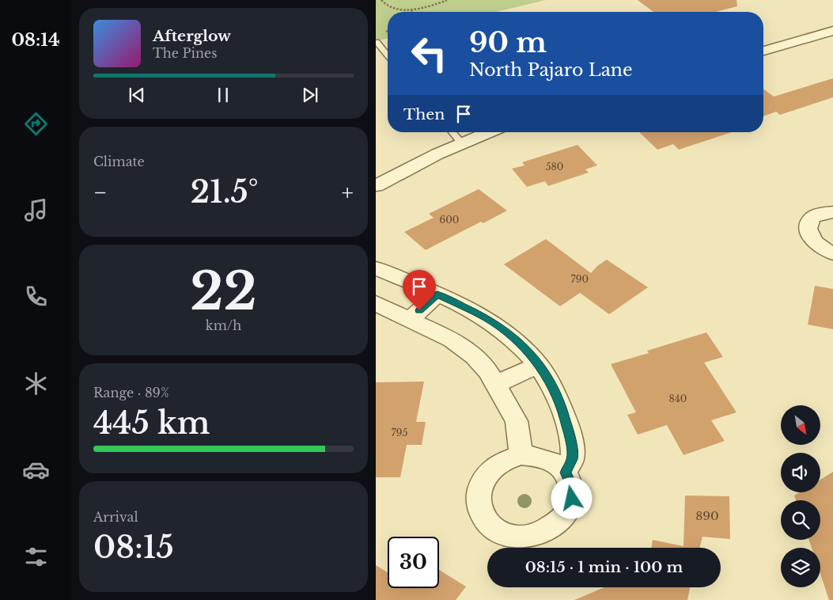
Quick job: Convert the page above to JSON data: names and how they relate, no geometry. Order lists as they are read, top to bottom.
{
  "house_numbers": [
    "580",
    "600",
    "790",
    "840",
    "795",
    "890"
  ],
  "north": "bottom right",
  "page": {
    "tabs": "08:14",
    "turn": ["90 m", "North Pajaro Lane"],
    "song": ["Afterglow", "The Pines"],
    "then": "Then",
    "tile": [
      "Climate",
      ["22", "km/h"],
      ["Range · 89%", "445 km"],
      ["Arrival", "08:15"]
    ],
    "heat": ["−", "21.5°", "+"],
    "limit": "30",
    "trip": "08:15 · 1 min · 100 m"
  }
}
